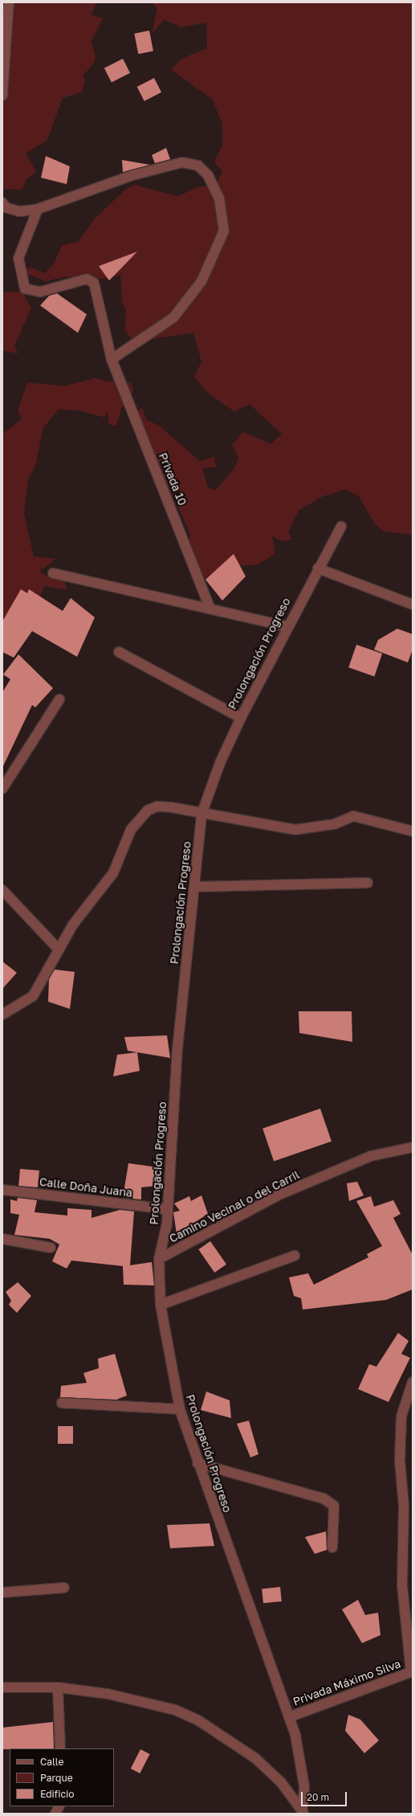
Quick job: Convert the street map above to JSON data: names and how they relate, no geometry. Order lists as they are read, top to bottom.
{
  "streets": {
    "street": [
      "Privada 10",
      "Prolongación Progreso",
      "Calle Doña Juana",
      "Camino Vecinal o del Carril",
      "Privada Máximo Silva"
    ]
  },
  "crossings": [
    ["Prolongación Progreso", "Calle Doña Juana"],
    ["Prolongación Progreso", "Camino Vecinal o del Carril"],
    ["Prolongación Progreso", "Privada Máximo Silva"]
  ],
  "legend": ["Calle", "Parque", "Edificio"],
  "scale_bar": "20 m"
}
